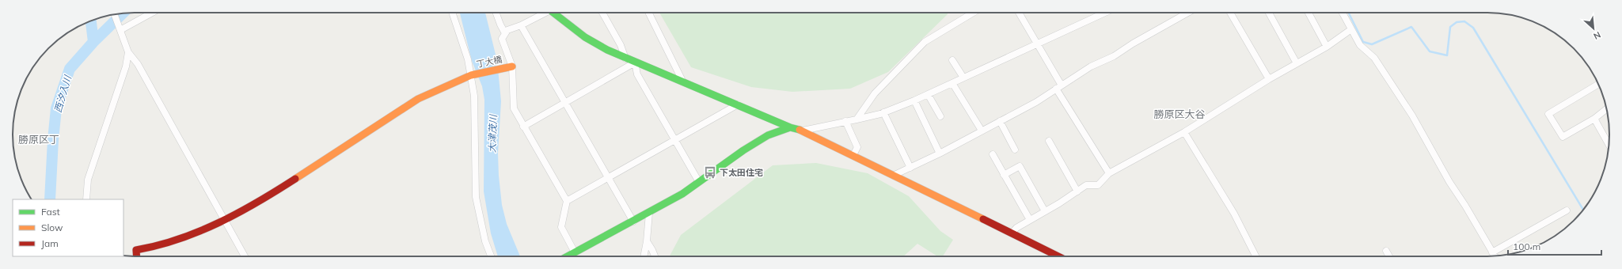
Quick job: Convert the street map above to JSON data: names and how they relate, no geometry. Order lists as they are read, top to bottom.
{
  "streets": {
    "street": ["丁大橋"]
  },
  "districts": ["勝原区大谷", "勝原区丁"],
  "water": ["西汐入川", "大津茂川"],
  "places": {
    "bus stop": ["下太田住宅"]
  },
  "legend": ["Fast", "Slow", "Jam"],
  "scale_bar": "100 m",
  "north": "bottom right"
}
